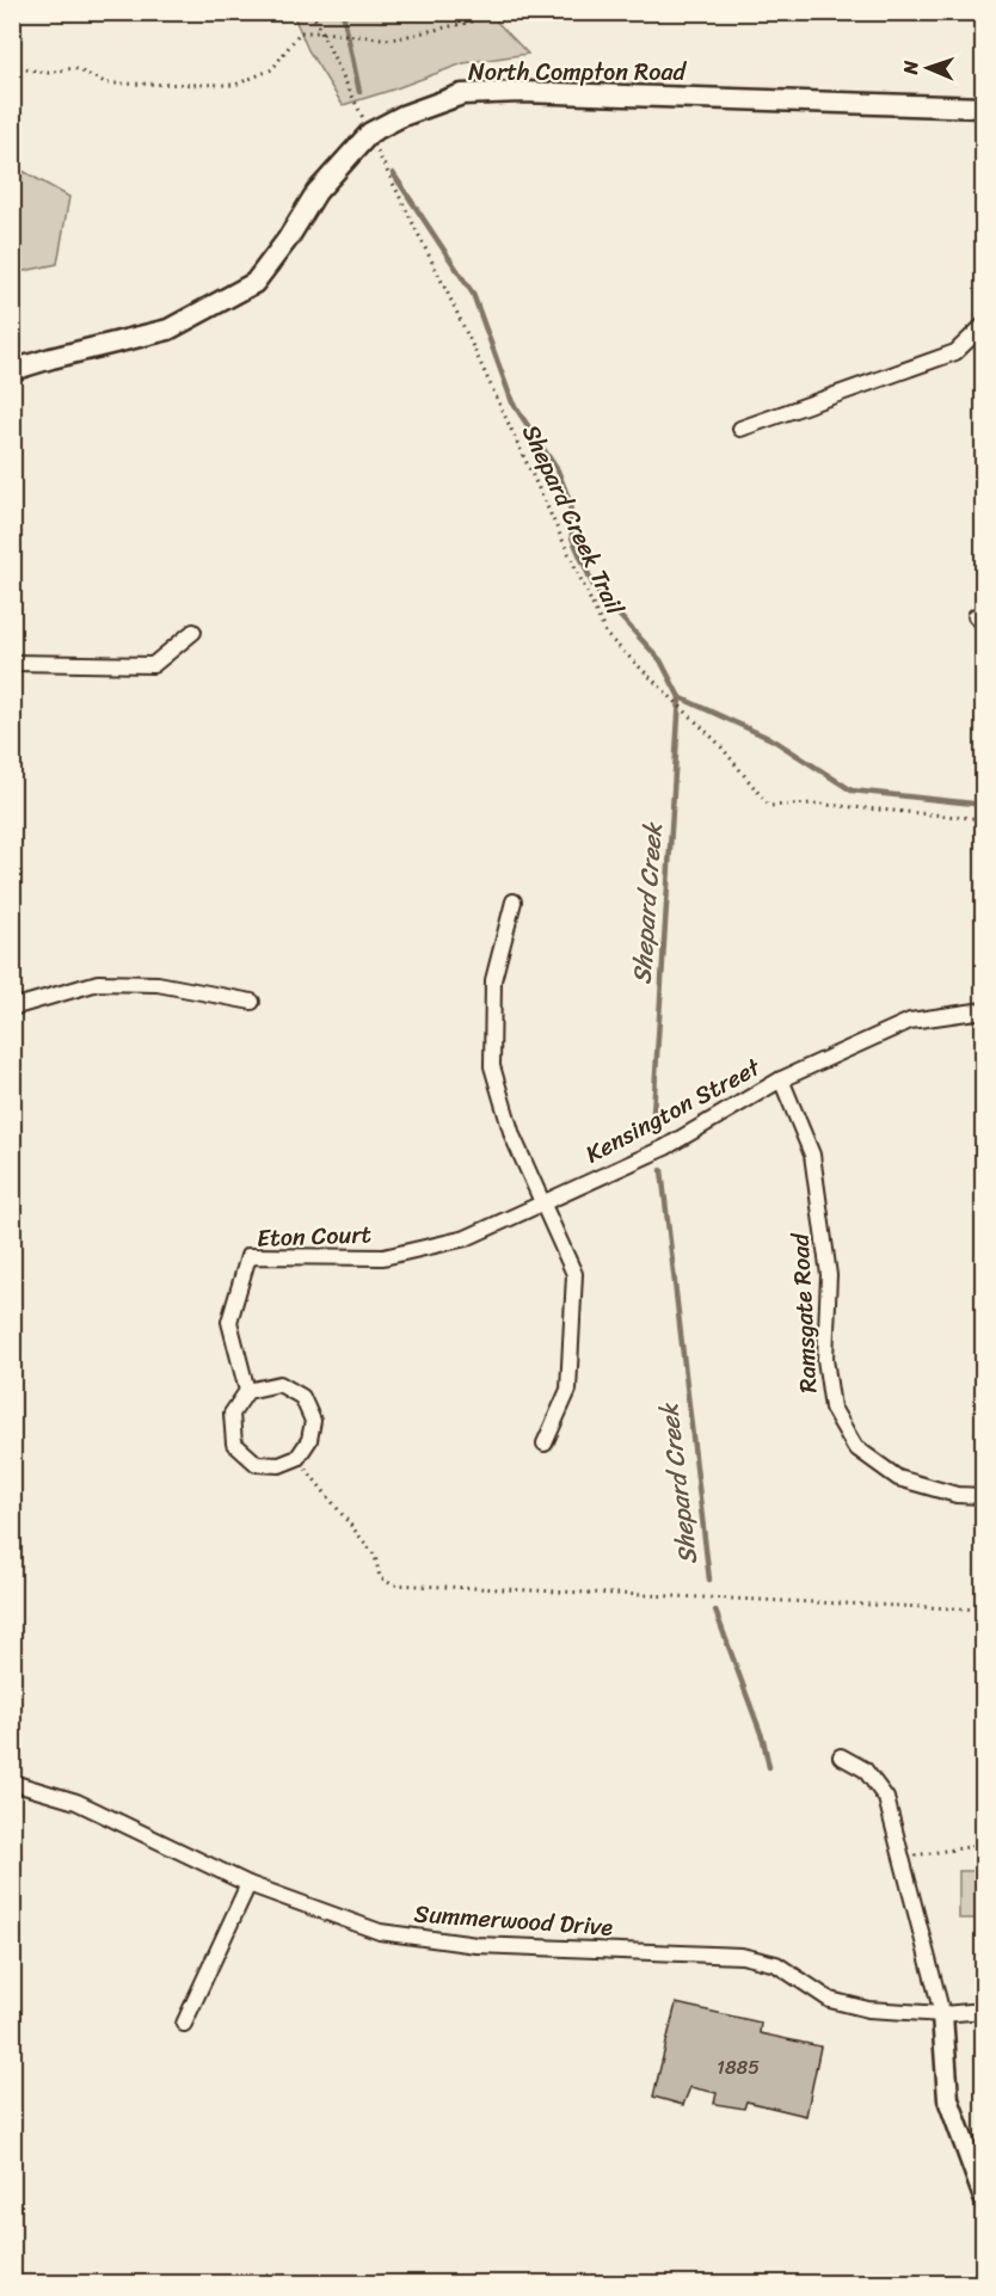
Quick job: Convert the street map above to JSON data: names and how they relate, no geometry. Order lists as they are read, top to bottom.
{
  "streets": {
    "street": [
      "North Compton Road",
      "Kensington Street",
      "Eton Court",
      "Ramsgate Road",
      "Summerwood Drive"
    ],
    "path": ["Shepard Creek Trail"]
  },
  "crossings": [
    ["North Compton Road", "Shepard Creek Trail"],
    ["Kensington Street", "Eton Court"],
    ["Kensington Street", "Ramsgate Road"]
  ],
  "water": ["Shepard Creek"],
  "house_numbers": ["1885"],
  "north": "left"
}
